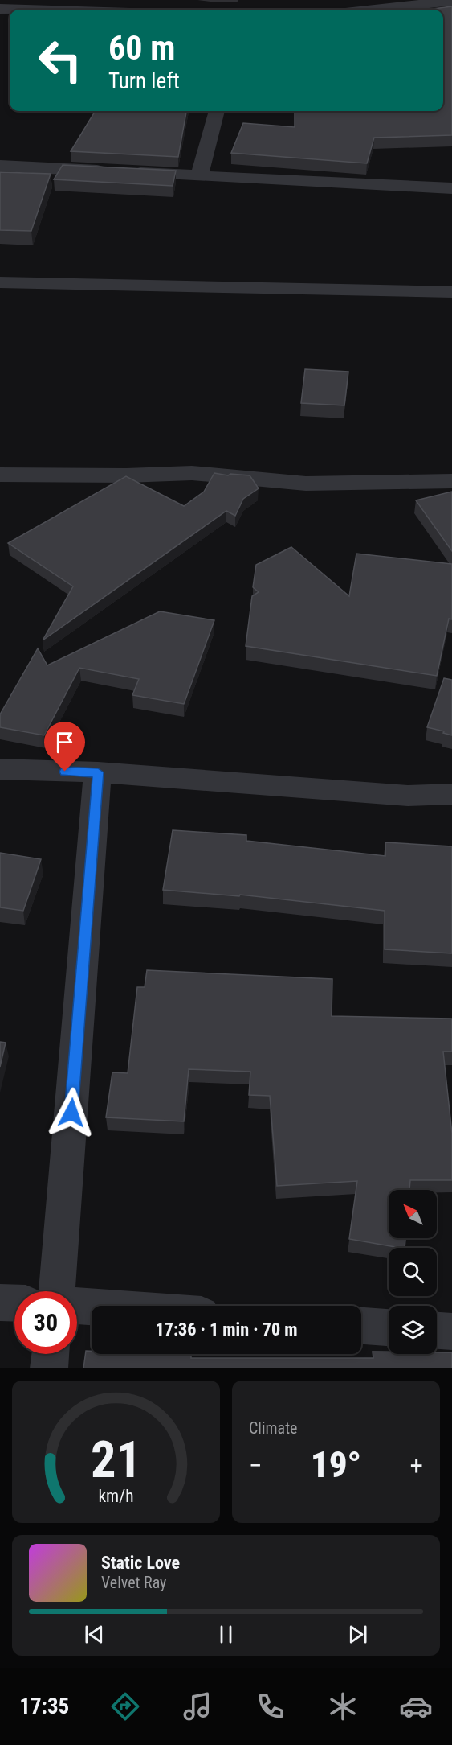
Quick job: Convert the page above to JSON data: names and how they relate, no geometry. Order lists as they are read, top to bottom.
{
  "north": "top left",
  "page": {
    "turn": ["60 m", "Turn left"],
    "limit": "30",
    "trip": "17:36 · 1 min · 70 m",
    "tile": "Climate",
    "heat": ["−", "19°", "+"],
    "song": ["Static Love", "Velvet Ray"],
    "tabs": "17:35",
    "gauge": ["21", "km/h"]
  }
}
